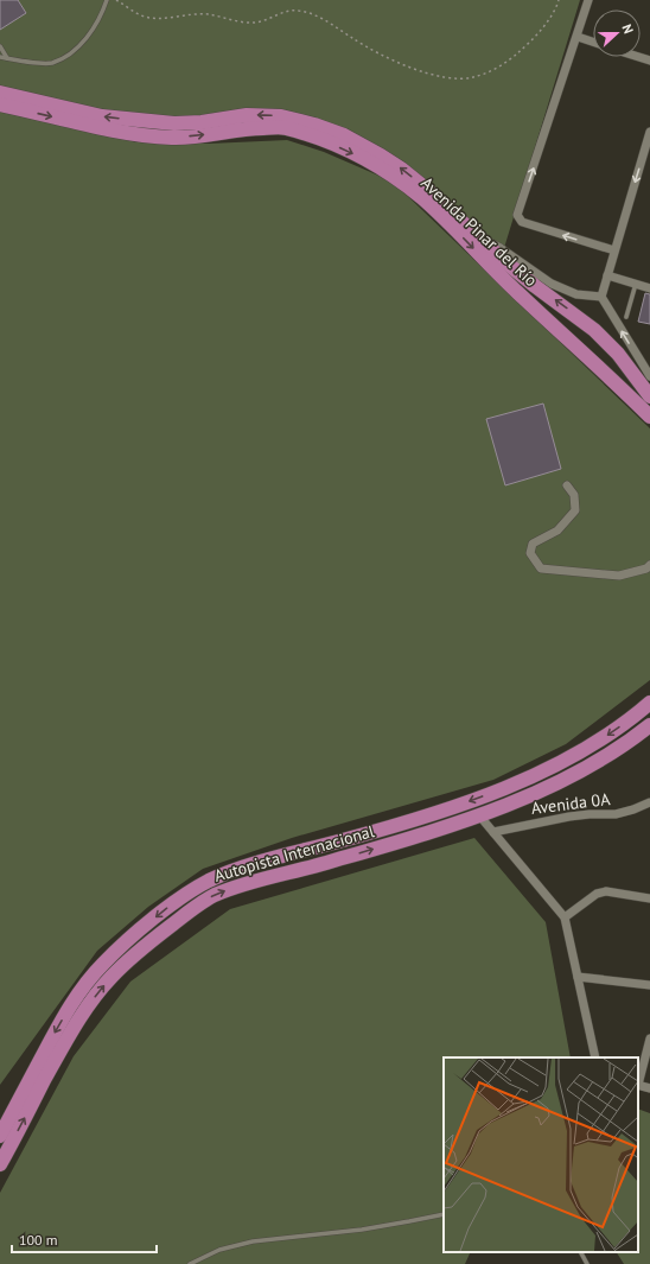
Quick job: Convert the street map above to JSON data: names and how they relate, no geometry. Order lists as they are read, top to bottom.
{
  "streets": {
    "main road": ["Avenida Pinar del Río", "Autopista Internacional"],
    "street": ["Avenida 0A"]
  },
  "scale_bar": "100 m",
  "north": "right"
}
